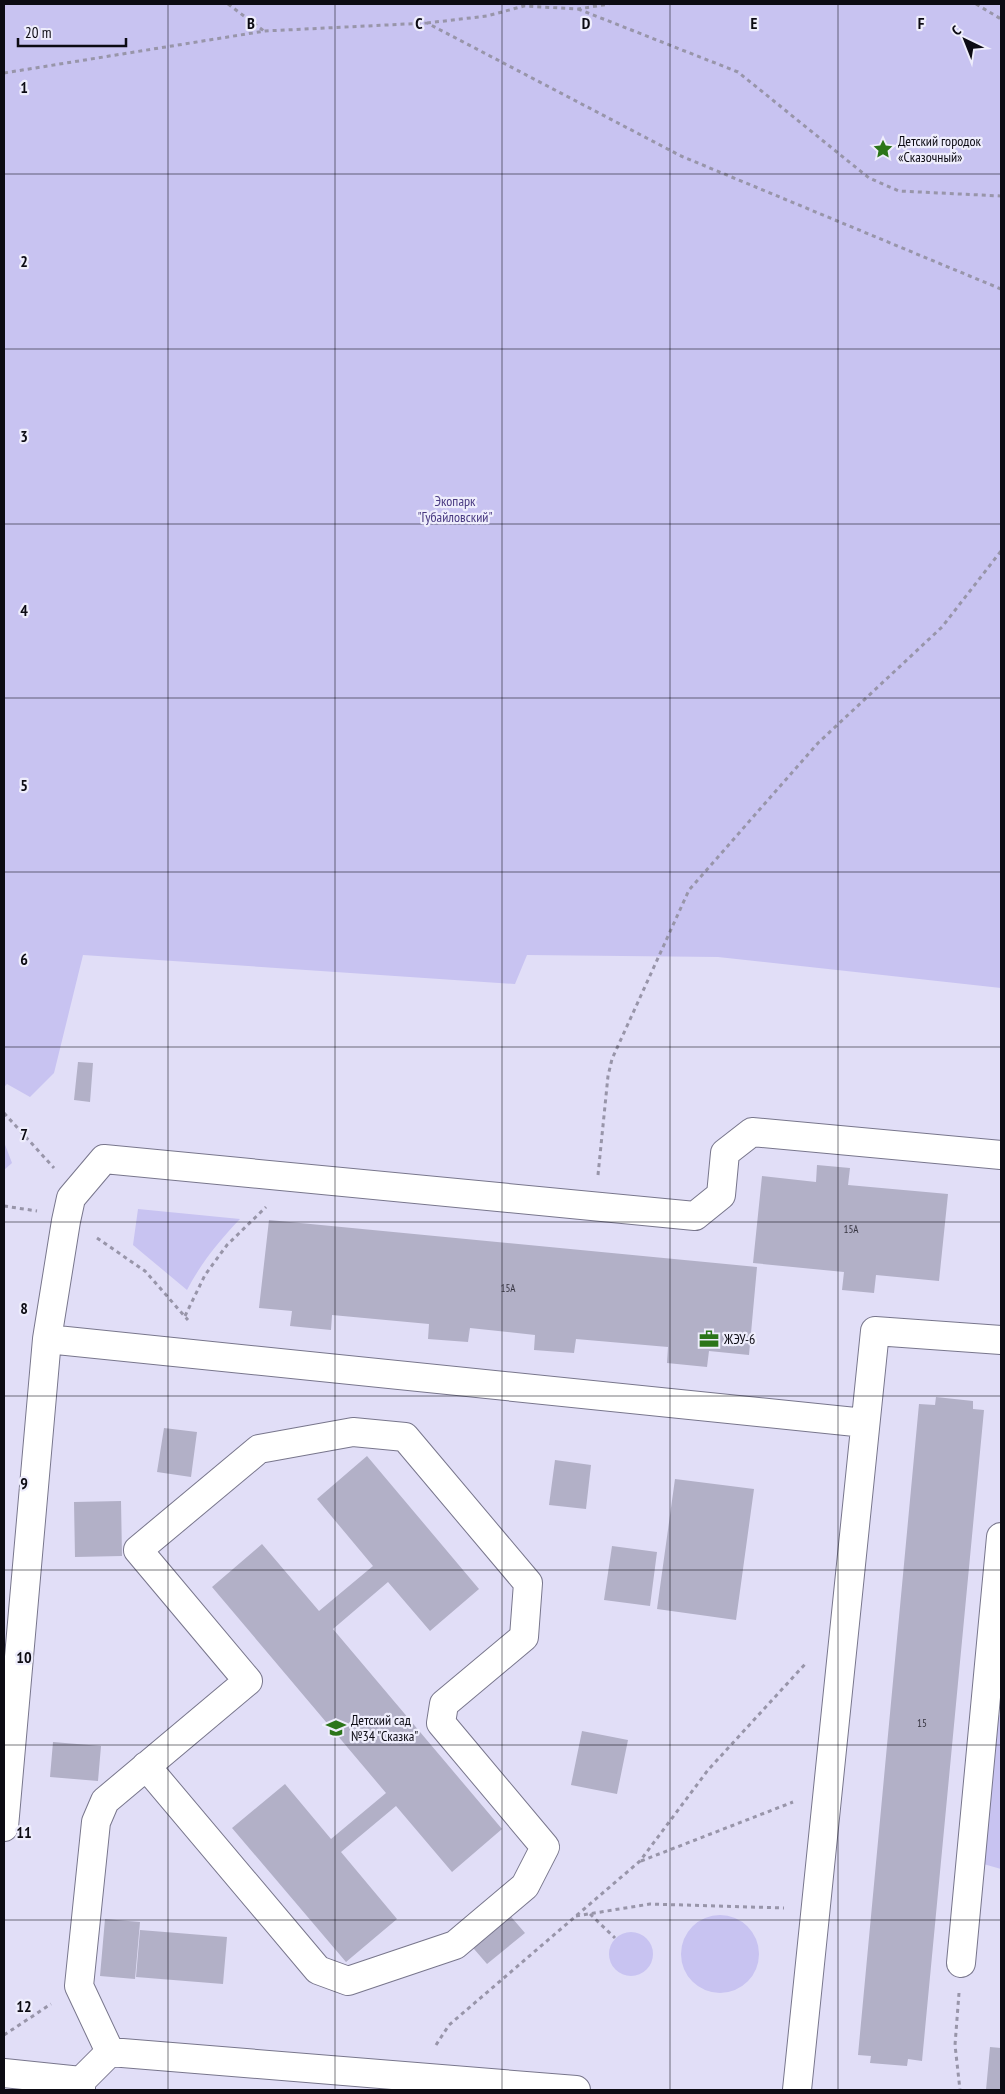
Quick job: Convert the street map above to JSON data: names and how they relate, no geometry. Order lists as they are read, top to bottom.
{
  "parks": ["Экопарк \"Губайловский\""],
  "places": {
    "place": ["Детский городок «Сказочный»"],
    "office": ["ЖЭУ-6"],
    "school or university": ["Детский сад №34 \"Сказка\""]
  },
  "house_numbers": ["15А", "15А", "15"],
  "scale_bar": "20 m",
  "north": "top left",
  "grid": {
    "columns": [
      "B",
      "C",
      "D",
      "E",
      "F"
    ],
    "rows": [
      "1",
      "2",
      "3",
      "4",
      "5",
      "6",
      "7",
      "8",
      "9",
      "10",
      "11",
      "12"
    ]
  }
}
